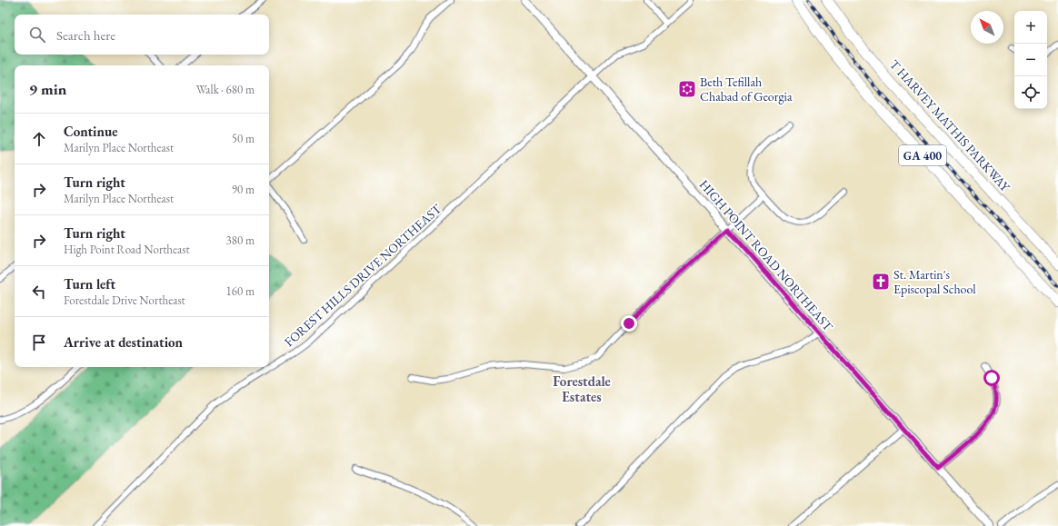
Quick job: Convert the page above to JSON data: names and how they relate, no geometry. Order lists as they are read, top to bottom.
{
  "streets": {
    "highway": ["T HARVEY MATHIS PARKWAY", "GA 400"],
    "street": ["HIGH POINT ROAD NORTHEAST", "FOREST HILLS DRIVE NORTHEAST"]
  },
  "crossings": [
    ["HIGH POINT ROAD NORTHEAST", "FOREST HILLS DRIVE NORTHEAST"]
  ],
  "districts": ["Forestdale Estates"],
  "places": {
    "synagogue": ["Beth Tefillah Chabad of Georgia"],
    "church": ["St. Martin's Episcopal School"]
  },
  "north": "top left",
  "page": {
    "map_buttons": ["+", "−"],
    "search": "Search here",
    "heading": ["9 min", "Walk · 680 m"],
    "list": [
      ["Continue", "Marilyn Place Northeast", "50 m"],
      ["Turn right", "Marilyn Place Northeast", "90 m"],
      ["Turn right", "High Point Road Northeast", "380 m"],
      ["Turn left", "Forestdale Drive Northeast", "160 m"],
      "Arrive at destination"
    ]
  }
}
